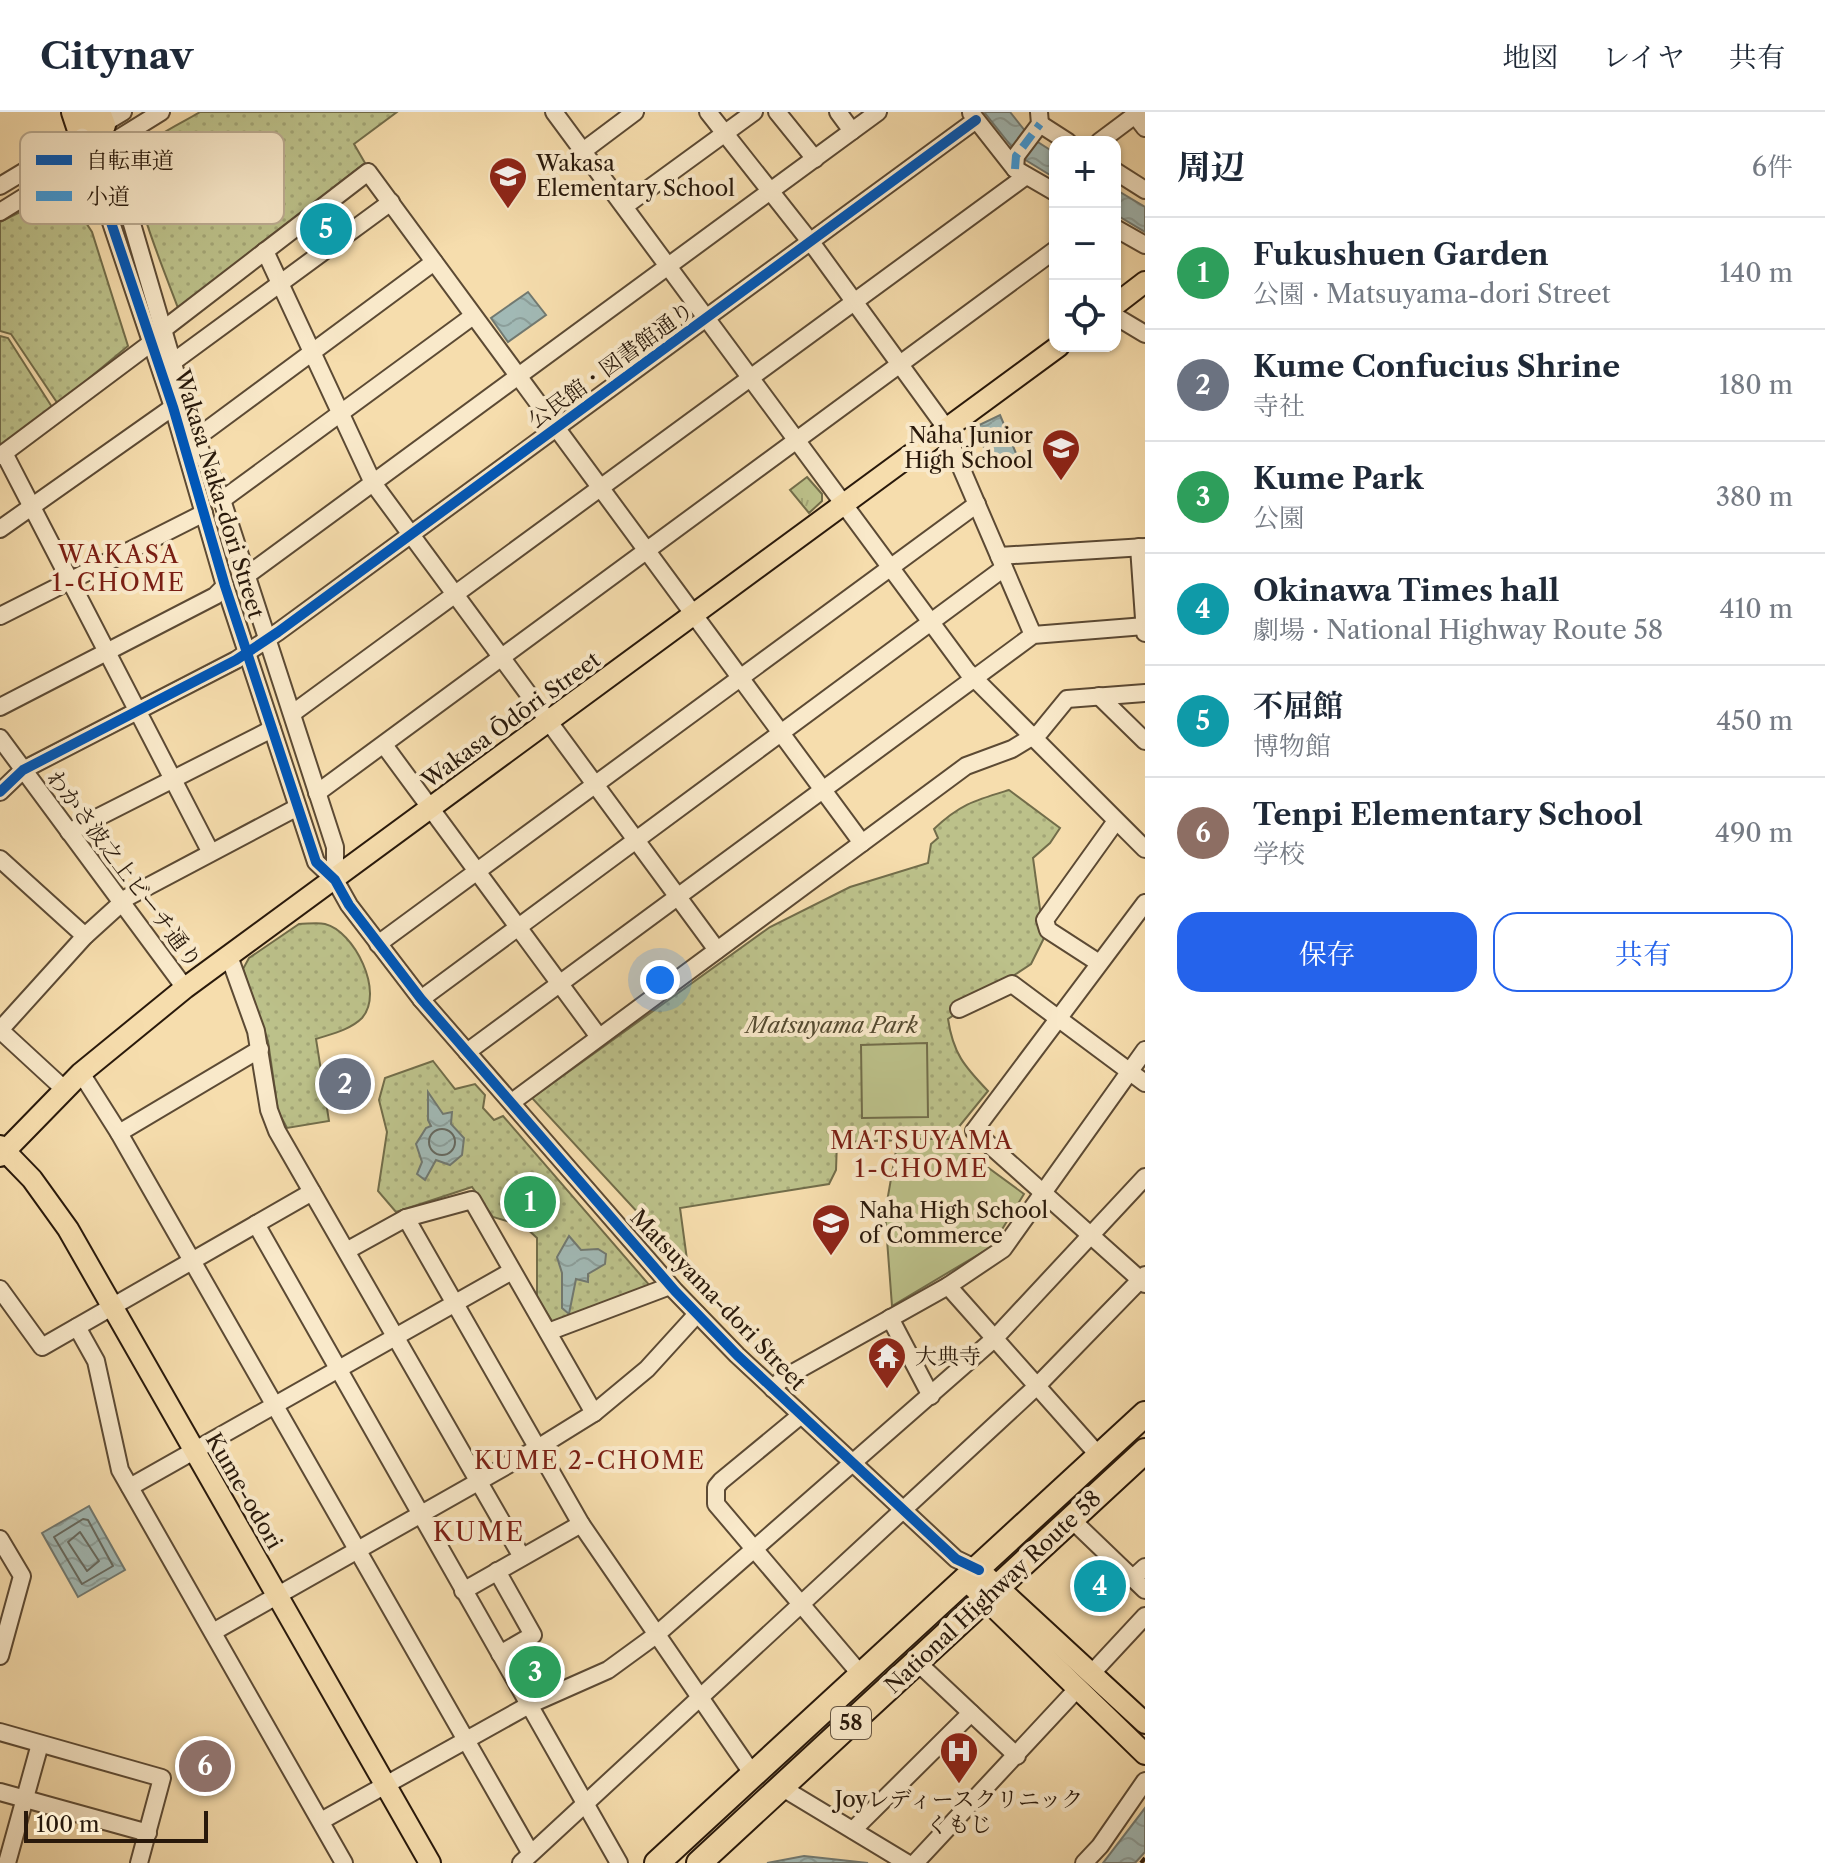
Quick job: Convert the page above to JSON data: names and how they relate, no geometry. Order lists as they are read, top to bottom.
{
  "streets": {
    "highway": ["National Highway Route 58", "58"],
    "main road": ["Wakasa Ōdōri Street", "Kume-odori"],
    "street": [
      "公民館・図書館通り",
      "Wakasa Naka-dori Street",
      "わかさ波之上ビーチ通り",
      "Matsuyama-dori Street"
    ]
  },
  "crossings": [
    ["公民館・図書館通り", "Wakasa Naka-dori Street"],
    ["公民館・図書館通り", "わかさ波之上ビーチ通り"],
    ["Wakasa Naka-dori Street", "Wakasa Ōdōri Street"],
    ["Wakasa Naka-dori Street", "Matsuyama-dori Street"],
    ["Wakasa Ōdōri Street", "わかさ波之上ビーチ通り"],
    ["Wakasa Ōdōri Street", "Matsuyama-dori Street"],
    ["Wakasa Ōdōri Street", "Kume-odori"],
    ["Matsuyama-dori Street", "National Highway Route 58"]
  ],
  "districts": [
    "WAKASA 1-CHOME",
    "MATSUYAMA 1-CHOME",
    "KUME 2-CHOME",
    "KUME"
  ],
  "parks": ["Matsuyama Park"],
  "places": {
    "school or university": ["Wakasa Elementary School", "Naha Junior High School", "Naha High School of Commerce"],
    "temple": ["大典寺"],
    "hospital": ["Joyレディースクリニック くもじ"]
  },
  "legend": ["自転車道", "小道"],
  "scale_bar": "100 m",
  "page": {
    "header": "Citynav",
    "nav": ["地図", "レイヤ", "共有"],
    "heading": ["周辺", "6件"],
    "map_buttons": ["+", "−"],
    "pins": [
      "5",
      "2",
      "1",
      "4",
      "3",
      "6"
    ],
    "list": [
      {
        "mark": "1",
        "name": "Fukushuen Garden",
        "note": "公園 · Matsuyama-dori Street",
        "value": "140 m"
      },
      {
        "mark": "2",
        "name": "Kume Confucius Shrine",
        "note": "寺社",
        "value": "180 m"
      },
      {
        "mark": "3",
        "name": "Kume Park",
        "note": "公園",
        "value": "380 m"
      },
      {
        "mark": "4",
        "name": "Okinawa Times hall",
        "note": "劇場 · National Highway Route 58",
        "value": "410 m"
      },
      {
        "mark": "5",
        "name": "不屈館",
        "note": "博物館",
        "value": "450 m"
      },
      {
        "mark": "6",
        "name": "Tenpi Elementary School",
        "note": "学校",
        "value": "490 m"
      }
    ],
    "buttons": ["保存", "共有"],
    "scale": "100 m"
  }
}
